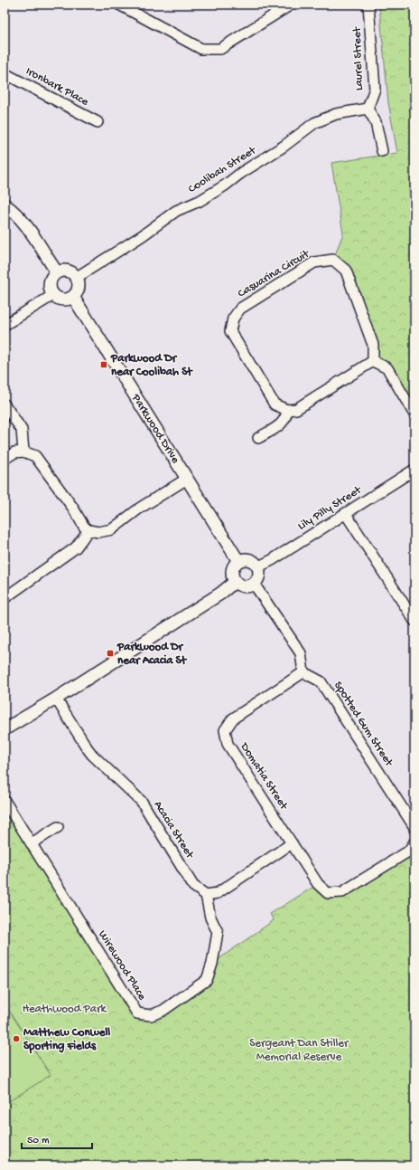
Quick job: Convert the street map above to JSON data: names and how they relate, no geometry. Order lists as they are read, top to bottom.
{
  "streets": {
    "street": [
      "Laurel Street",
      "Ironbark Place",
      "Coolibah Street",
      "Casuarina Circuit",
      "Parkwood Drive",
      "Lily Pilly Street",
      "Spotted Gum Street",
      "Domatia Street",
      "Acacia Street",
      "Wirewood Place"
    ]
  },
  "crossings": [
    ["Laurel Street", "Coolibah Street"],
    ["Coolibah Street", "Parkwood Drive"],
    ["Parkwood Drive", "Lily Pilly Street"],
    ["Spotted Gum Street", "Domatia Street"],
    ["Acacia Street", "Wirewood Place"]
  ],
  "parks": ["Heathwood Park", "Sergeant Dan Stiller Memorial Reserve"],
  "places": {
    "transit": ["Parkwood Dr near Coolibah St", "Parkwood Dr near Acacia St"],
    "other": ["Matthew Conwell Sporting Fields"]
  },
  "scale_bar": "50 m"
}
